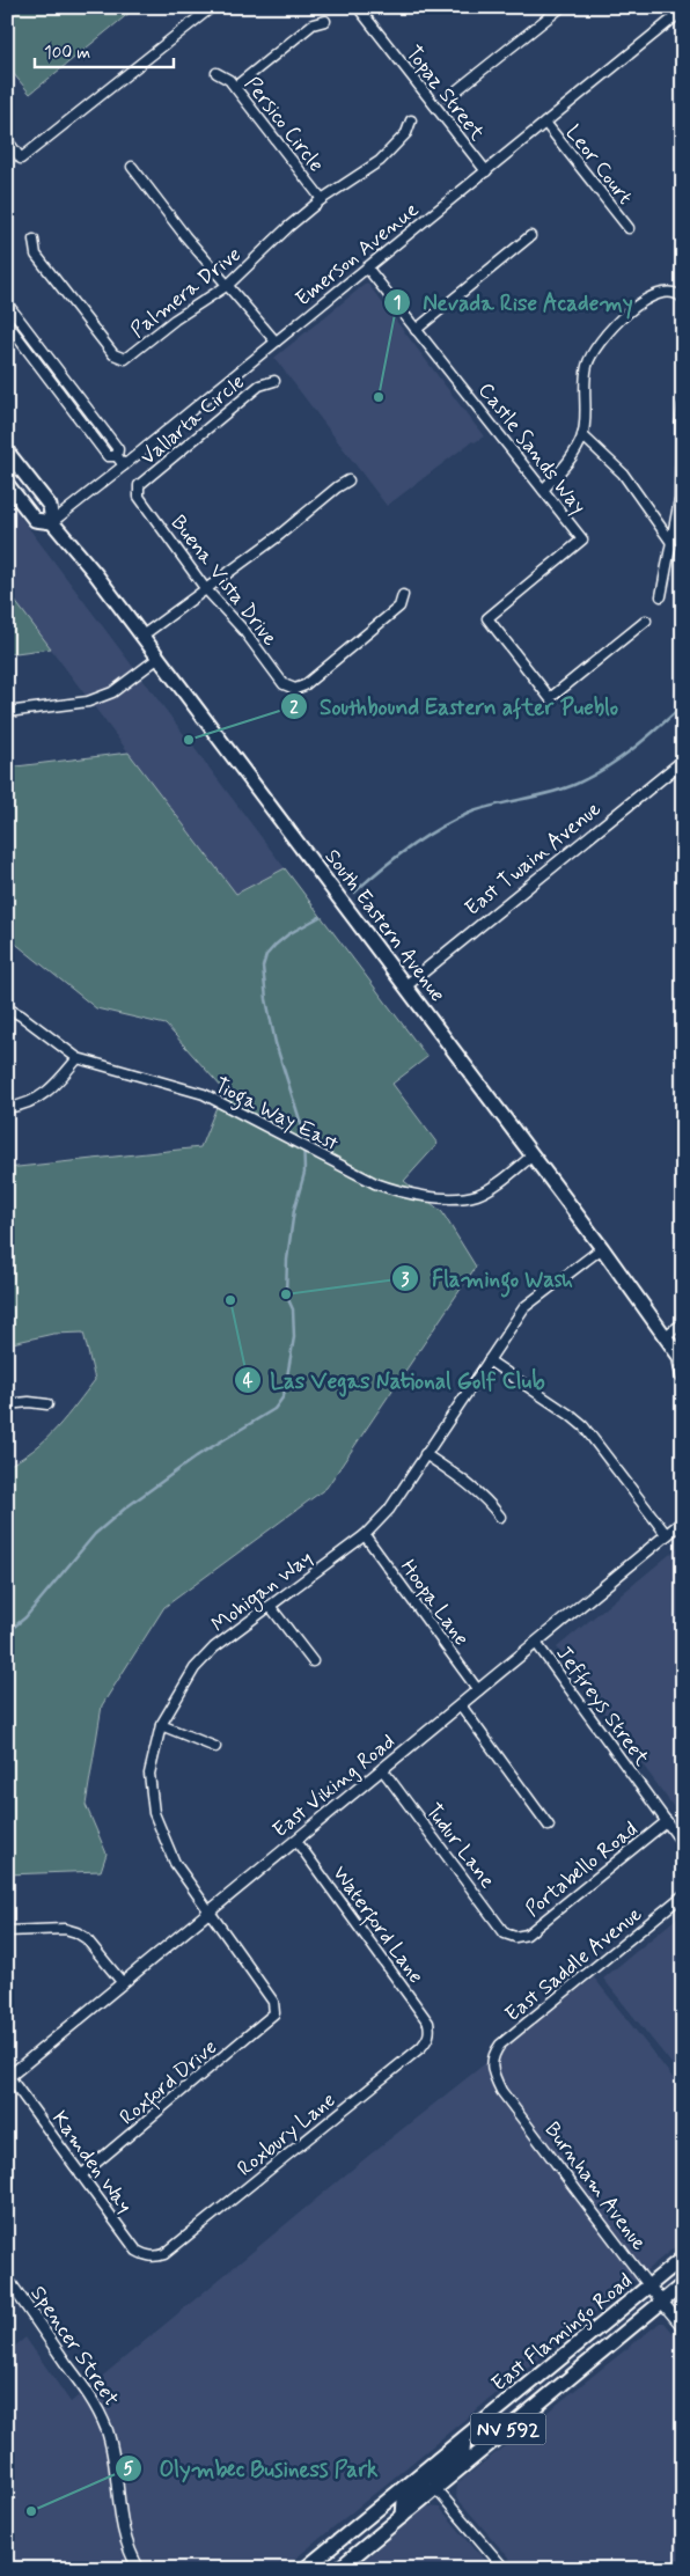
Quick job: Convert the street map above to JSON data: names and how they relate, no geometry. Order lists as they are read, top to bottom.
{
  "streets": {
    "main road": ["South Eastern Avenue", "East Flamingo Road", "NV 592"],
    "street": [
      "Topaz Street",
      "Persico Circle",
      "Leor Court",
      "Emerson Avenue",
      "Palmera Drive",
      "Vallarta Circle",
      "Castle Sands Way",
      "Buena Vista Drive",
      "East Twain Avenue",
      "Tioga Way East",
      "Mohigan Way",
      "Hoopa Lane",
      "Jeffreys Street",
      "East Viking Road",
      "Tudur Lane",
      "Portabello Road",
      "Waterford Lane",
      "East Saddle Avenue",
      "Roxford Drive",
      "Roxbury Lane",
      "Kamden Way",
      "Burnham Avenue",
      "Spencer Street"
    ]
  },
  "crossings": [
    ["Topaz Street", "Emerson Avenue"],
    ["Persico Circle", "Palmera Drive"],
    ["Leor Court", "Emerson Avenue"],
    ["Emerson Avenue", "Castle Sands Way"],
    ["Emerson Avenue", "South Eastern Avenue"],
    ["Vallarta Circle", "Buena Vista Drive"],
    ["East Twain Avenue", "South Eastern Avenue"],
    ["South Eastern Avenue", "Tioga Way East"],
    ["South Eastern Avenue", "Mohigan Way"],
    ["Mohigan Way", "Hoopa Lane"],
    ["Mohigan Way", "East Viking Road"],
    ["Mohigan Way", "Roxford Drive"],
    ["Hoopa Lane", "East Viking Road"],
    ["Jeffreys Street", "East Viking Road"],
    ["Jeffreys Street", "Portabello Road"],
    ["East Viking Road", "Tudur Lane"],
    ["East Viking Road", "Waterford Lane"],
    ["East Viking Road", "Kamden Way"],
    ["Tudur Lane", "Portabello Road"],
    ["Waterford Lane", "Roxbury Lane"],
    ["East Saddle Avenue", "Burnham Avenue"],
    ["Roxford Drive", "Kamden Way"],
    ["Roxbury Lane", "Kamden Way"],
    ["Burnham Avenue", "East Flamingo Road"]
  ],
  "places": [
    "Nevada Rise Academy",
    "Southbound Eastern after Pueblo",
    "Flamingo Wash",
    "Las Vegas National Golf Club",
    "Olymbec Business Park"
  ],
  "scale_bar": "100 m"
}
